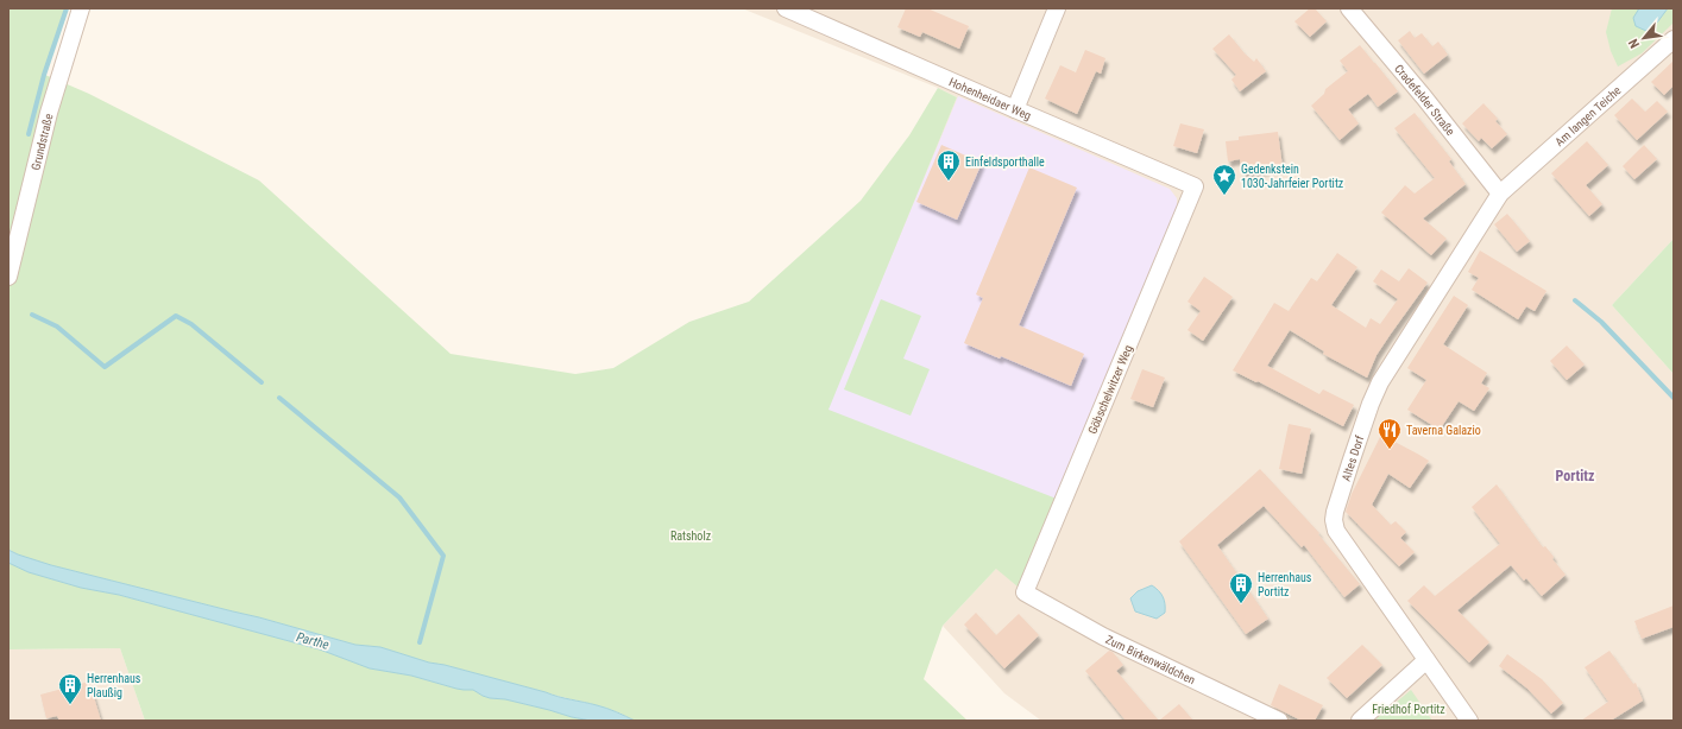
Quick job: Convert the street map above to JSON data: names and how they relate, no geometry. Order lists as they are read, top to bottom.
{
  "streets": {
    "street": [
      "Hohenheidaer Weg",
      "Cradefelder Straße",
      "Am langen Teiche",
      "Grundstraße",
      "Göbschelwitzer Weg",
      "Altes Dorf",
      "Zum Birkenwäldchen"
    ]
  },
  "crossings": [
    ["Hohenheidaer Weg", "Göbschelwitzer Weg"],
    ["Cradefelder Straße", "Am langen Teiche"],
    ["Cradefelder Straße", "Altes Dorf"],
    ["Am langen Teiche", "Altes Dorf"],
    ["Göbschelwitzer Weg", "Zum Birkenwäldchen"]
  ],
  "districts": ["Portitz"],
  "water": ["Parthe"],
  "parks": ["Ratsholz", "Friedhof Portitz"],
  "places": {
    "building": ["Einfeldsporthalle", "Herrenhaus Portitz", "Herrenhaus Plaußig"],
    "place": ["Gedenkstein 1030-Jahrfeier Portitz"],
    "restaurant": ["Taverna Galazio"]
  },
  "north": "bottom left"
}
